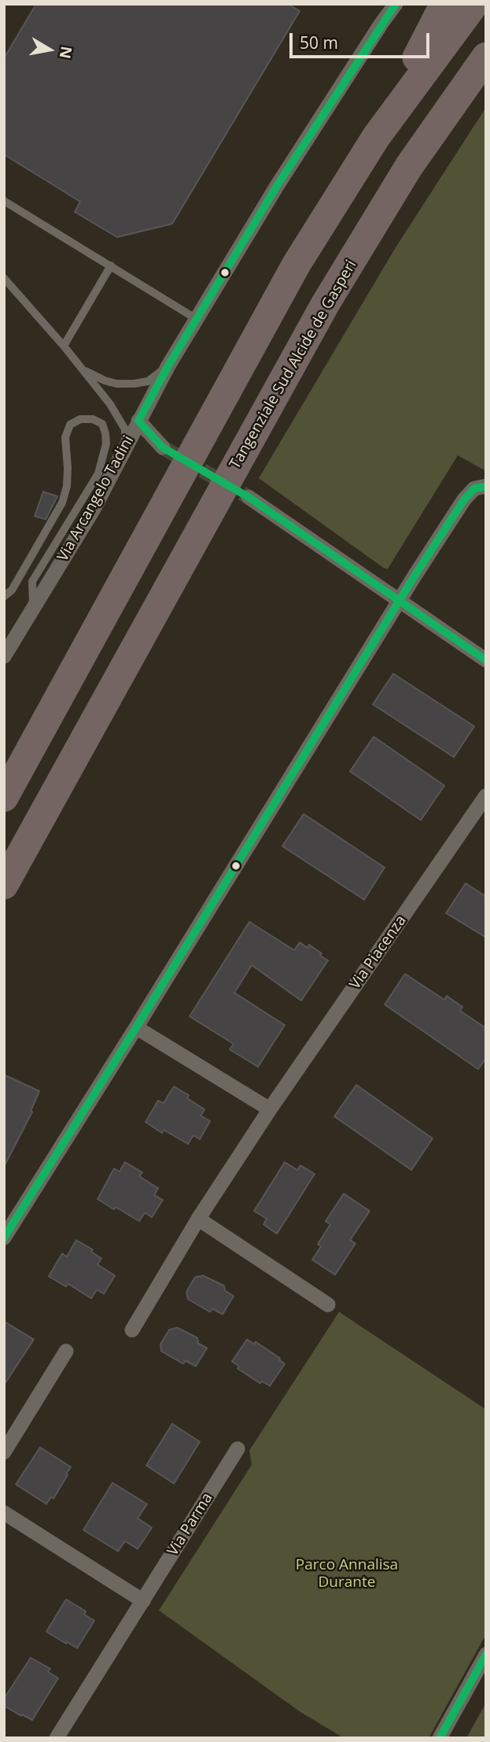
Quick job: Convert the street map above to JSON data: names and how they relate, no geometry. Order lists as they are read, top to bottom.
{
  "streets": {
    "highway": ["Tangenziale Sud Alcide de Gasperi"],
    "street": ["Via Arcangelo Tadini", "Via Piacenza", "Via Parma"]
  },
  "parks": ["Parco Annalisa Durante"],
  "scale_bar": "50 m",
  "north": "right"
}
